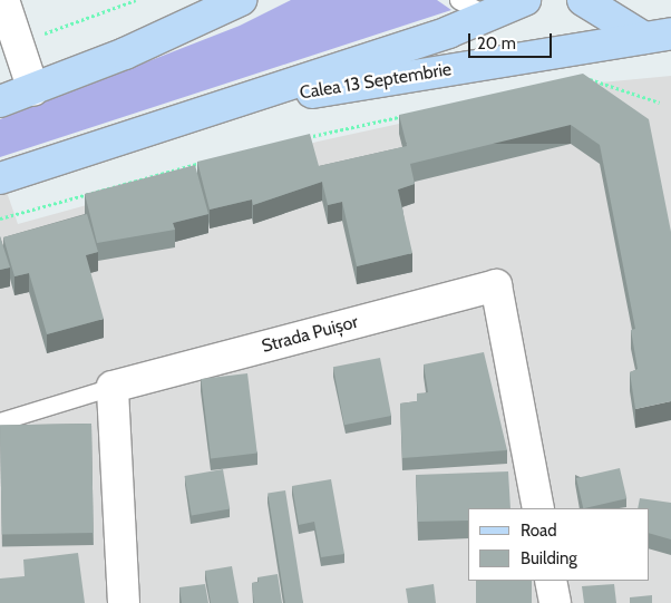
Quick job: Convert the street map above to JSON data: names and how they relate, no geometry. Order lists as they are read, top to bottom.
{
  "streets": {
    "main road": ["Calea 13 Septembrie"],
    "street": ["Strada Puișor"]
  },
  "legend": ["Road", "Building"],
  "scale_bar": "20 m"
}
